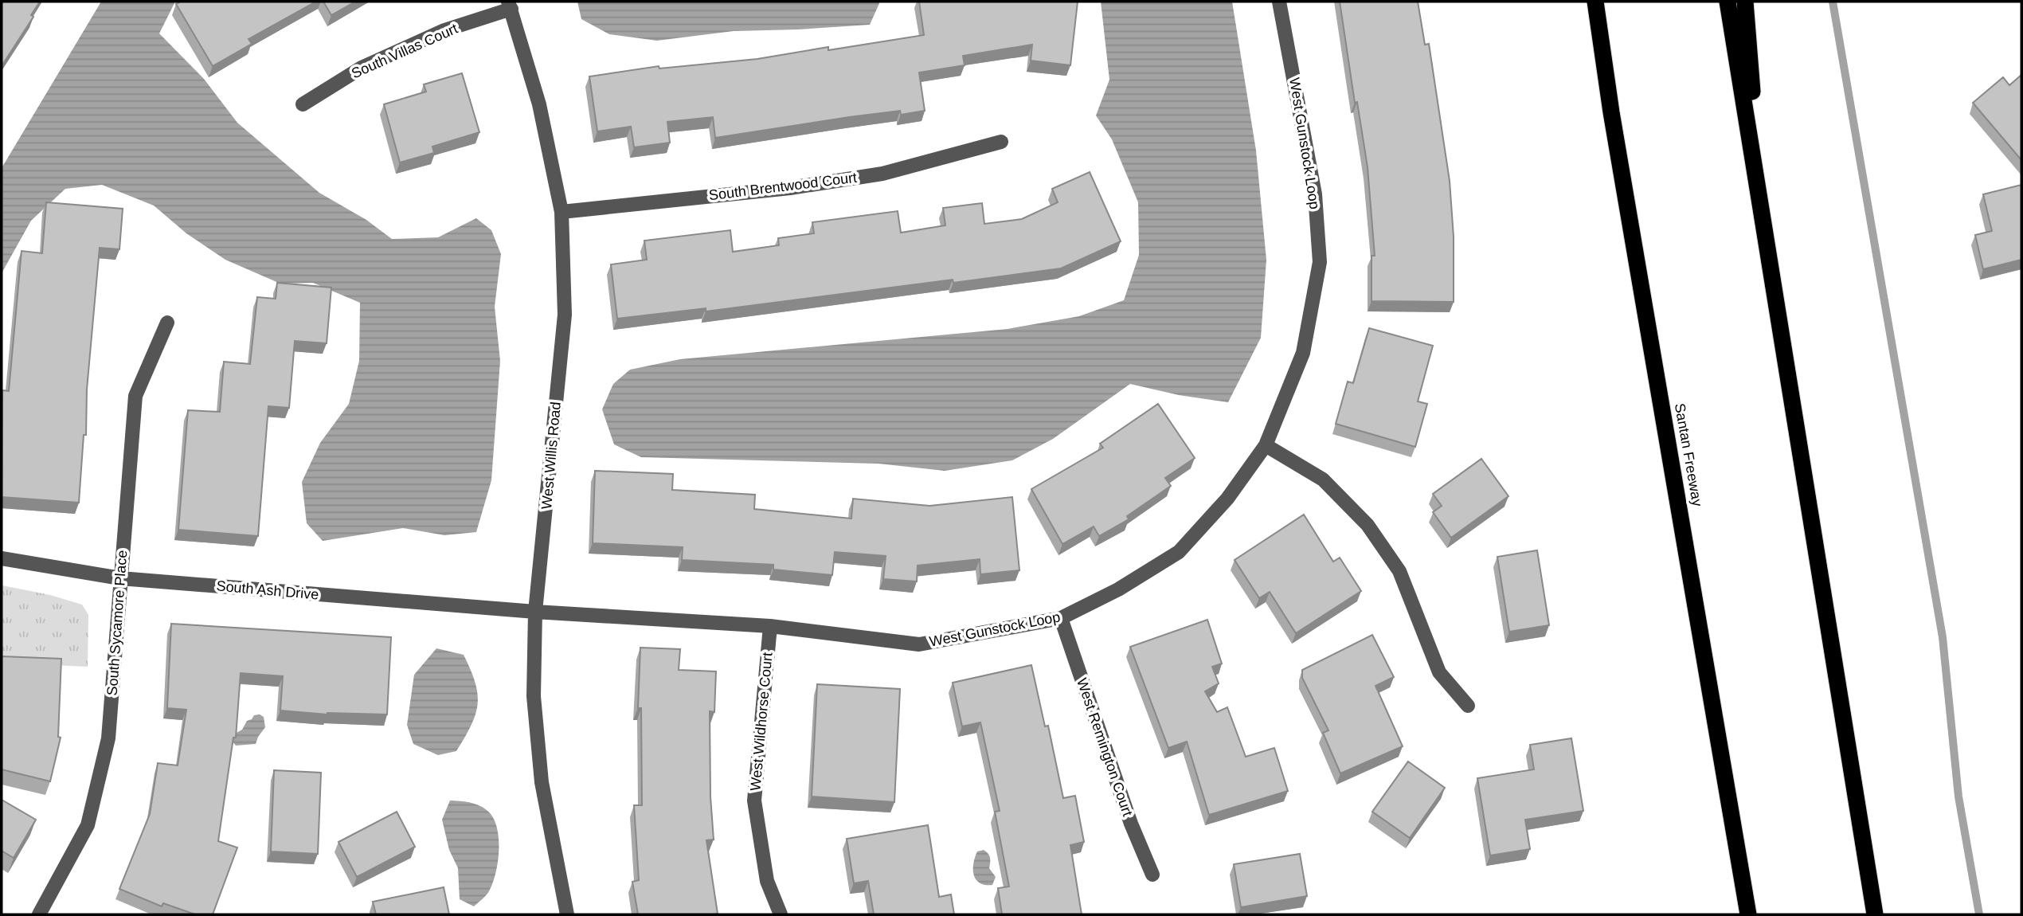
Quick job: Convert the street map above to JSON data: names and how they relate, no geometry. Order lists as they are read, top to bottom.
{
  "streets": {
    "highway": ["Santan Freeway"],
    "street": [
      "South Villas Court",
      "West Gunstock Loop",
      "South Brentwood Court",
      "West Willis Road",
      "South Ash Drive",
      "South Sycamore Place",
      "West Wildhorse Court",
      "West Remington Court"
    ]
  },
  "crossings": [
    ["South Villas Court", "West Willis Road"],
    ["West Gunstock Loop", "West Willis Road"],
    ["West Gunstock Loop", "South Ash Drive"],
    ["West Gunstock Loop", "West Wildhorse Court"],
    ["West Gunstock Loop", "West Remington Court"],
    ["South Brentwood Court", "West Willis Road"],
    ["West Willis Road", "South Ash Drive"],
    ["South Ash Drive", "South Sycamore Place"]
  ]
}
